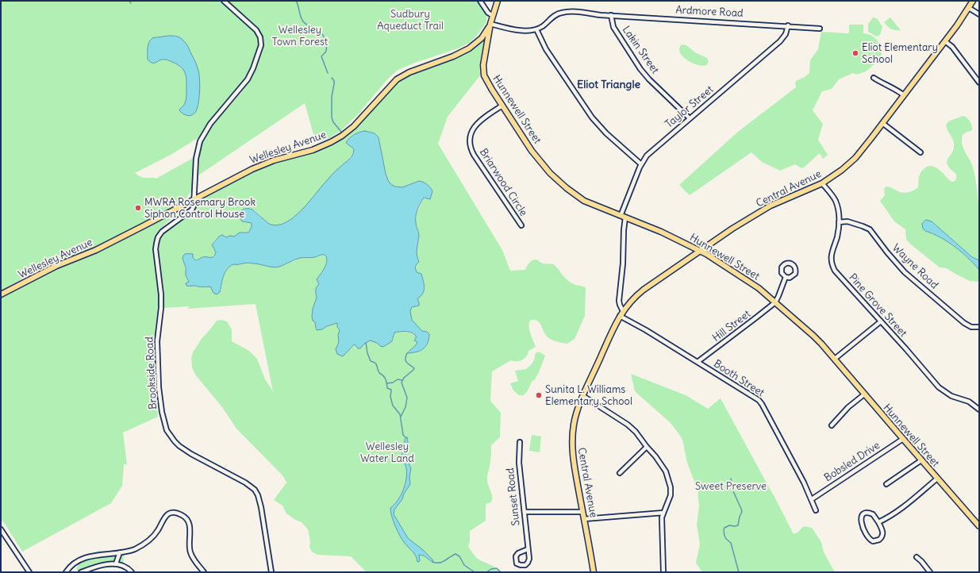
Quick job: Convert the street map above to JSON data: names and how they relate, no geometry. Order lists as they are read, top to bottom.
{
  "streets": {
    "main road": ["Hunnewell Street", "Wellesley Avenue", "Central Avenue"],
    "street": [
      "Ardmore Road",
      "Lakin Street",
      "Taylor Street",
      "Briarwood Circle",
      "Wayne Road",
      "Pine Grove Street",
      "Hill Street",
      "Brookside Road",
      "Booth Street",
      "Bobsled Drive",
      "Sunset Road"
    ]
  },
  "crossings": [
    ["Ardmore Road", "Lakin Street"],
    ["Ardmore Road", "Taylor Street"],
    ["Lakin Street", "Taylor Street"],
    ["Taylor Street", "Hunnewell Street"],
    ["Taylor Street", "Central Avenue"],
    ["Hunnewell Street", "Wellesley Avenue"],
    ["Hunnewell Street", "Briarwood Circle"],
    ["Hunnewell Street", "Central Avenue"],
    ["Hunnewell Street", "Hill Street"],
    ["Hunnewell Street", "Bobsled Drive"],
    ["Wellesley Avenue", "Brookside Road"],
    ["Central Avenue", "Pine Grove Street"],
    ["Central Avenue", "Booth Street"],
    ["Wayne Road", "Pine Grove Street"],
    ["Hill Street", "Booth Street"],
    ["Booth Street", "Bobsled Drive"]
  ],
  "districts": ["Eliot Triangle"],
  "parks": [
    "Sudbury Aqueduct Trail",
    "Wellesley Town Forest",
    "Wellesley Water Land",
    "Sweet Preserve"
  ],
  "places": ["Eliot Elementary School", "MWRA Rosemary Brook Siphon Control House", "Sunita L. Williams Elementary School"]
}
